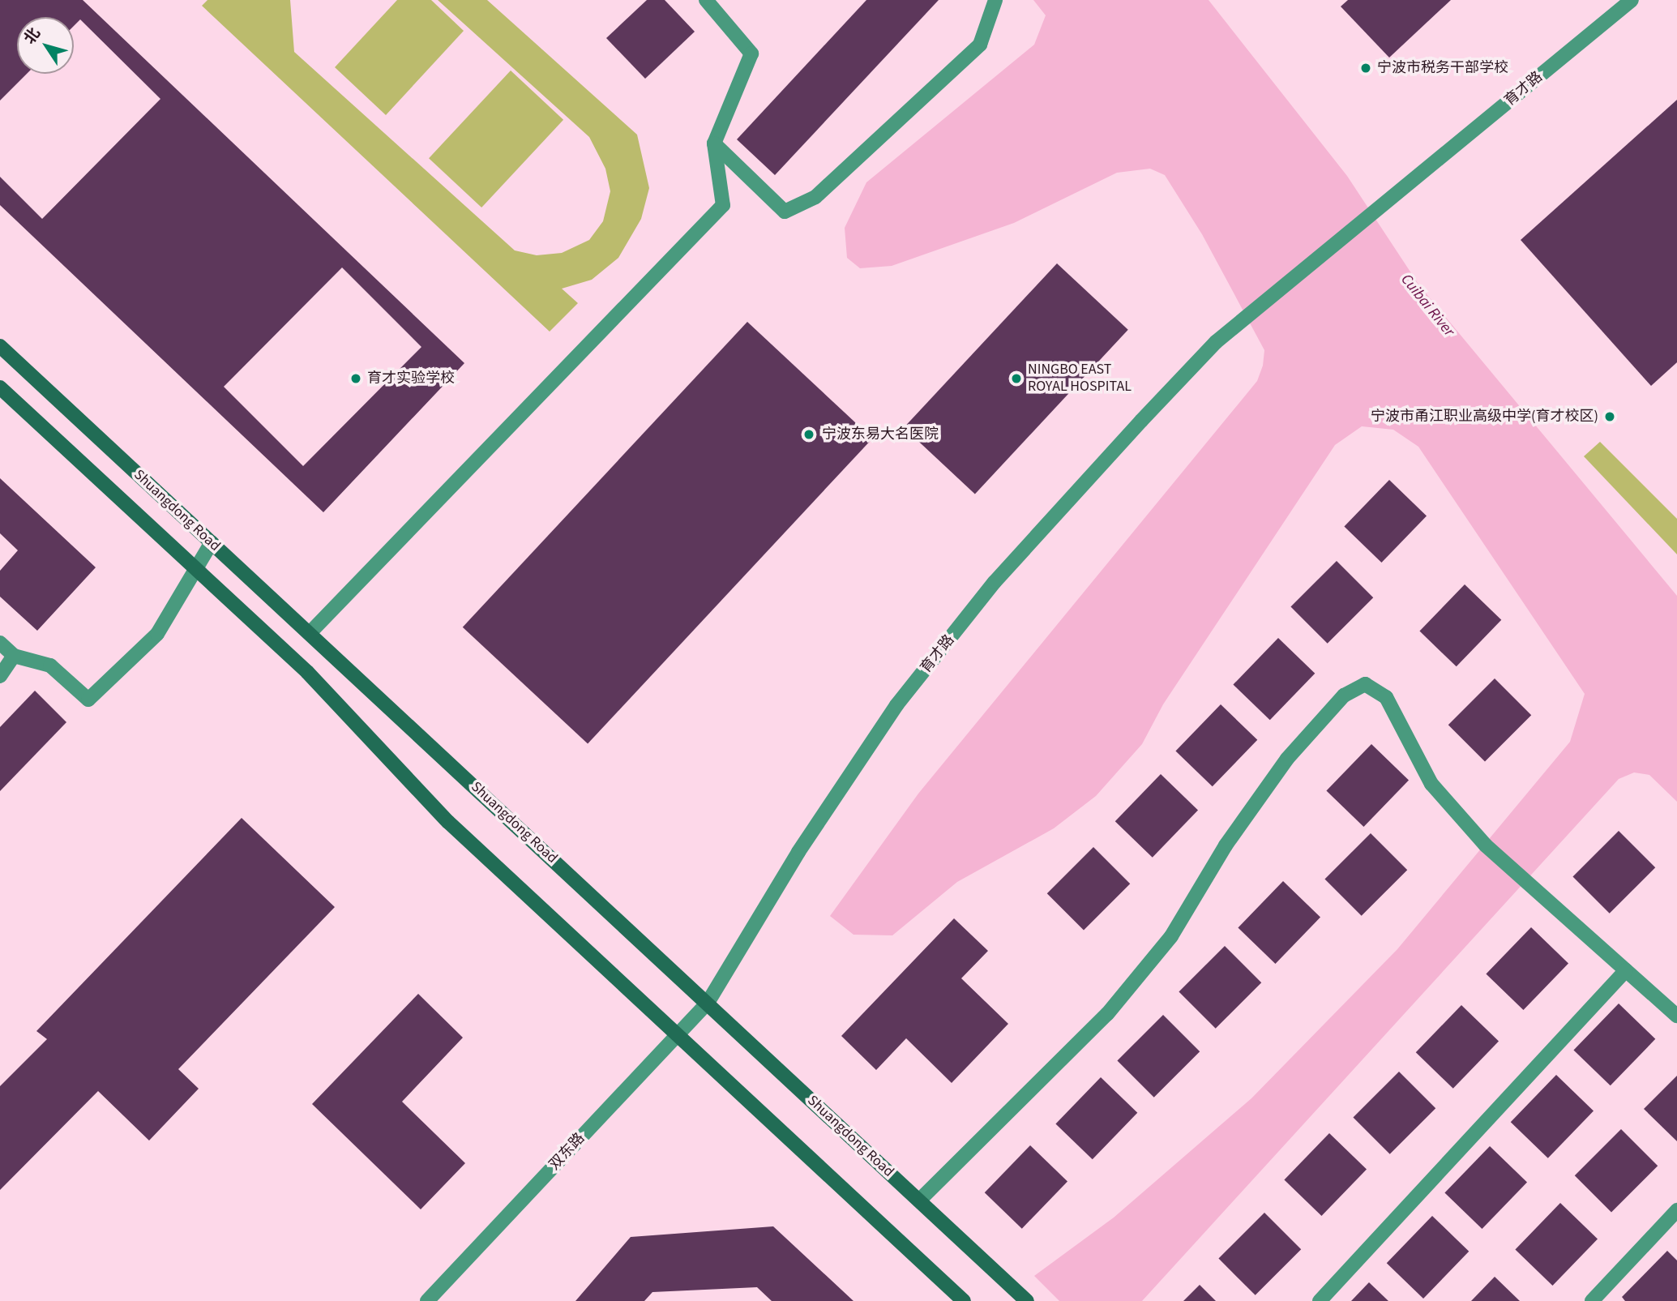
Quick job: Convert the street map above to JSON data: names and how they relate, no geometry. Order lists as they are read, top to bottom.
{
  "streets": {
    "main road": ["Shuangdong Road"],
    "street": ["育才路", "双东路"]
  },
  "crossings": [
    ["育才路", "Shuangdong Road"],
    ["育才路", "双东路"],
    ["Shuangdong Road", "双东路"]
  ],
  "water": ["Cuibai River"],
  "places": [
    "宁波市税务干部学校",
    "育才实验学校",
    "NINGBO EAST ROYAL HOSPITAL",
    "宁波市甬江职业高级中学(育才校区)",
    "宁波东易大名医院"
  ],
  "north": "top left"
}
